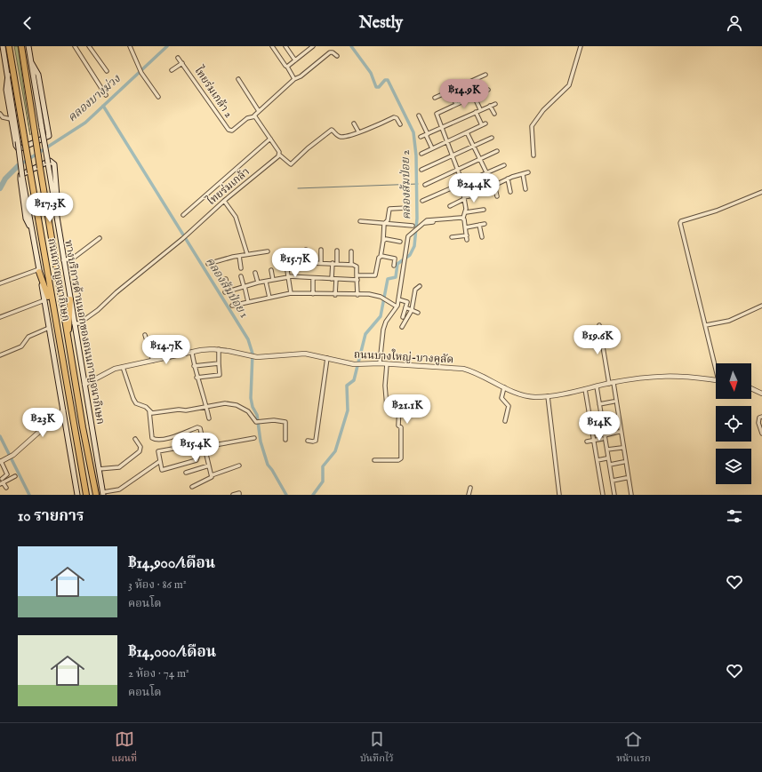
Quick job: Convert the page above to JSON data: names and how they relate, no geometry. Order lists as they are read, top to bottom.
{
  "streets": {
    "highway": ["ถนนกาญจนาภิเษก"],
    "main road": ["ทางบริการด้านนอกของถนนกาญจนาภิเษก"],
    "street": ["ไทยร่มเกล้า 2", "ไทยร่มเกล้า", "ถนนบางใหญ่-บางคูลัด"]
  },
  "crossings": [
    ["ไทยร่มเกล้า", "ทางบริการด้านนอกของถนนกาญจนาภิเษก"],
    ["ทางบริการด้านนอกของถนนกาญจนาภิเษก", "ถนนบางใหญ่-บางคูลัด"]
  ],
  "water": ["คลองบางม่วง", "คลองส้มป่อย 2", "คลองส้มป่อย 1"],
  "north": "bottom",
  "page": {
    "header": "Nestly",
    "price": [
      "฿14.9K",
      "฿24.4K",
      "฿17.3K",
      "฿15.7K",
      "฿19.6K",
      "฿14.7K",
      "฿21.1K",
      "฿23K",
      "฿14K",
      "฿15.4K"
    ],
    "heading": "10 รายการ",
    "list": [
      {
        "name": "฿14,900/เดือน",
        "note": "3 ห้อง · 86 m² · คอนโด"
      },
      {
        "name": "฿14,000/เดือน",
        "note": "2 ห้อง · 74 m² · คอนโด"
      }
    ],
    "tabs": ["แผนที่", "บันทึกไว้", "หน้าแรก"]
  }
}
